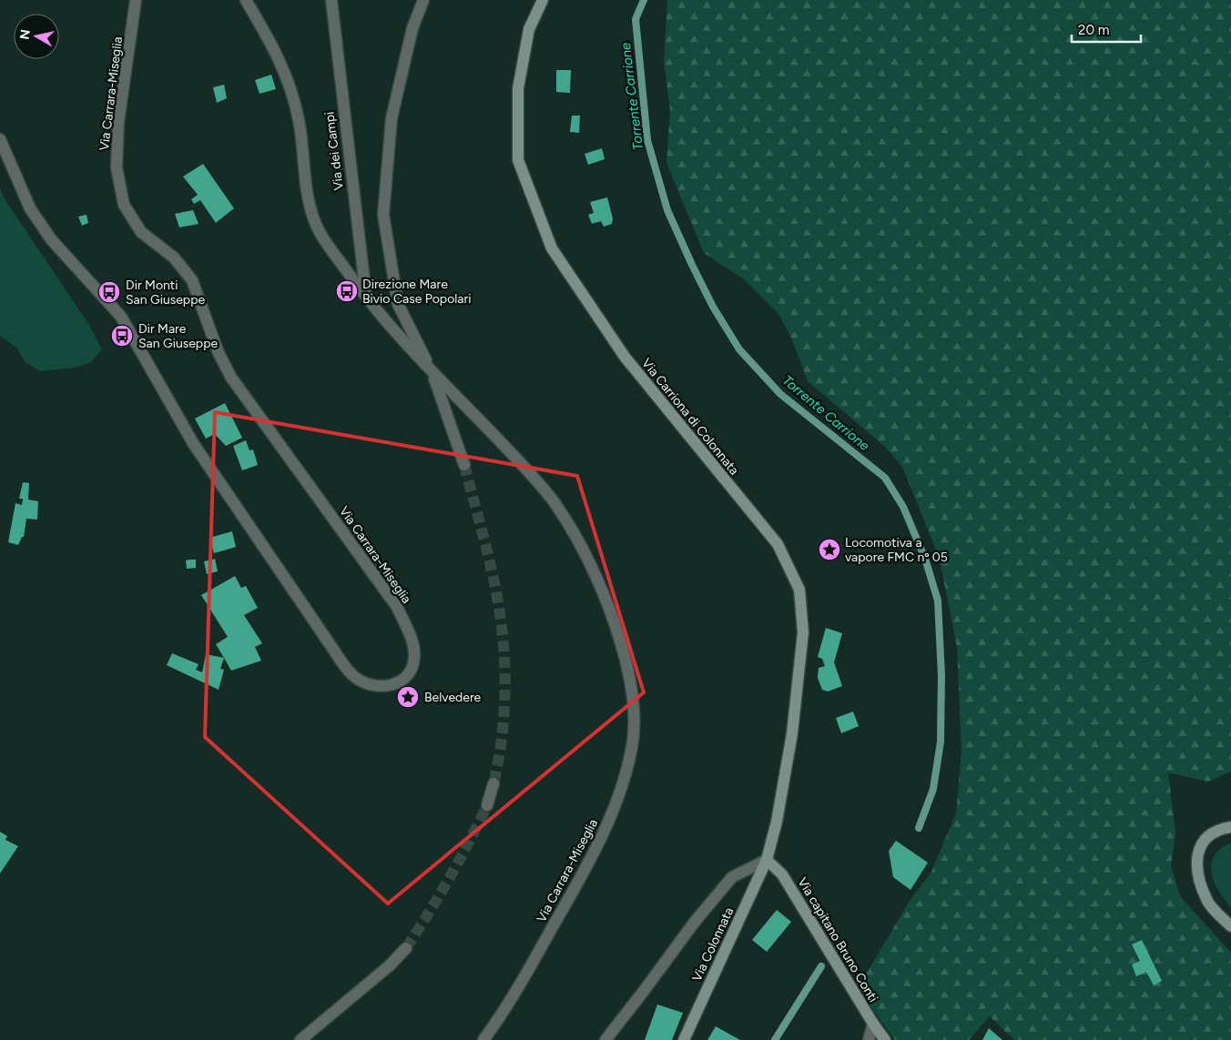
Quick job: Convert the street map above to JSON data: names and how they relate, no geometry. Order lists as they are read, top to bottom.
{
  "streets": {
    "main road": ["Via Carriona di Colonnata", "Via capitano Bruno Conti", "Via Colonnata"],
    "street": ["Via Carrara-Miseglia", "Via dei Campi"]
  },
  "crossings": [
    ["Via Carrara-Miseglia", "Via dei Campi"],
    ["Via Carriona di Colonnata", "Via capitano Bruno Conti"],
    ["Via Carriona di Colonnata", "Via Colonnata"],
    ["Via capitano Bruno Conti", "Via Colonnata"]
  ],
  "water": ["Torrente Carrione"],
  "places": {
    "bus stop": ["Direzione Mare Bivio Case Popolari", "Dir Monti San Giuseppe", "Dir Mare San Giuseppe"],
    "place": ["Locomotiva a vapore FMC nº 05", "Belvedere"]
  },
  "scale_bar": "20 m",
  "north": "left"
}
